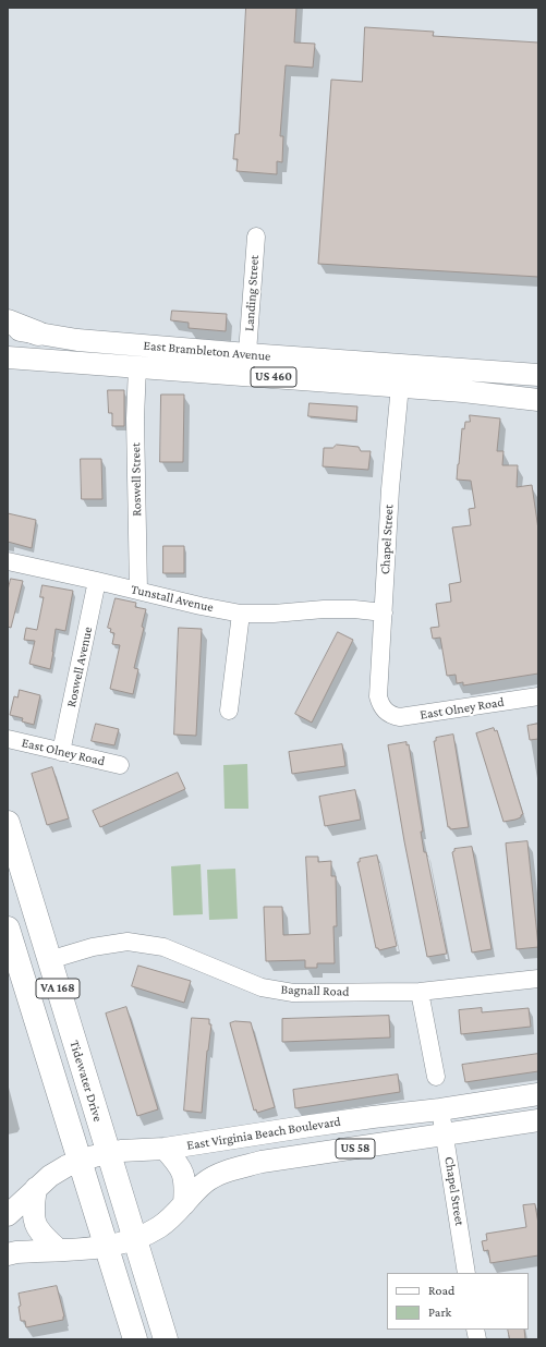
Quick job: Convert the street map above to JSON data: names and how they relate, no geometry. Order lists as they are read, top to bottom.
{
  "streets": {
    "highway": ["VA 168", "Tidewater Drive"],
    "main road": [
      "East Brambleton Avenue",
      "US 460",
      "East Virginia Beach Boulevard",
      "US 58"
    ],
    "street": [
      "Landing Street",
      "Roswell Street",
      "Chapel Street",
      "Tunstall Avenue",
      "Roswell Avenue",
      "East Olney Road",
      "Bagnall Road"
    ]
  },
  "crossings": [
    ["Landing Street", "East Brambleton Avenue"],
    ["East Brambleton Avenue", "Roswell Street"],
    ["East Brambleton Avenue", "Chapel Street"],
    ["Roswell Street", "Tunstall Avenue"],
    ["Chapel Street", "East Olney Road"],
    ["Chapel Street", "East Virginia Beach Boulevard"],
    ["Chapel Street", "US 58"],
    ["Tunstall Avenue", "Roswell Avenue"],
    ["Roswell Avenue", "East Olney Road"],
    ["VA 168", "East Virginia Beach Boulevard"],
    ["VA 168", "US 58"],
    ["Bagnall Road", "Tidewater Drive"],
    ["Tidewater Drive", "East Virginia Beach Boulevard"],
    ["Tidewater Drive", "US 58"]
  ],
  "legend": ["Road", "Park"]
}
